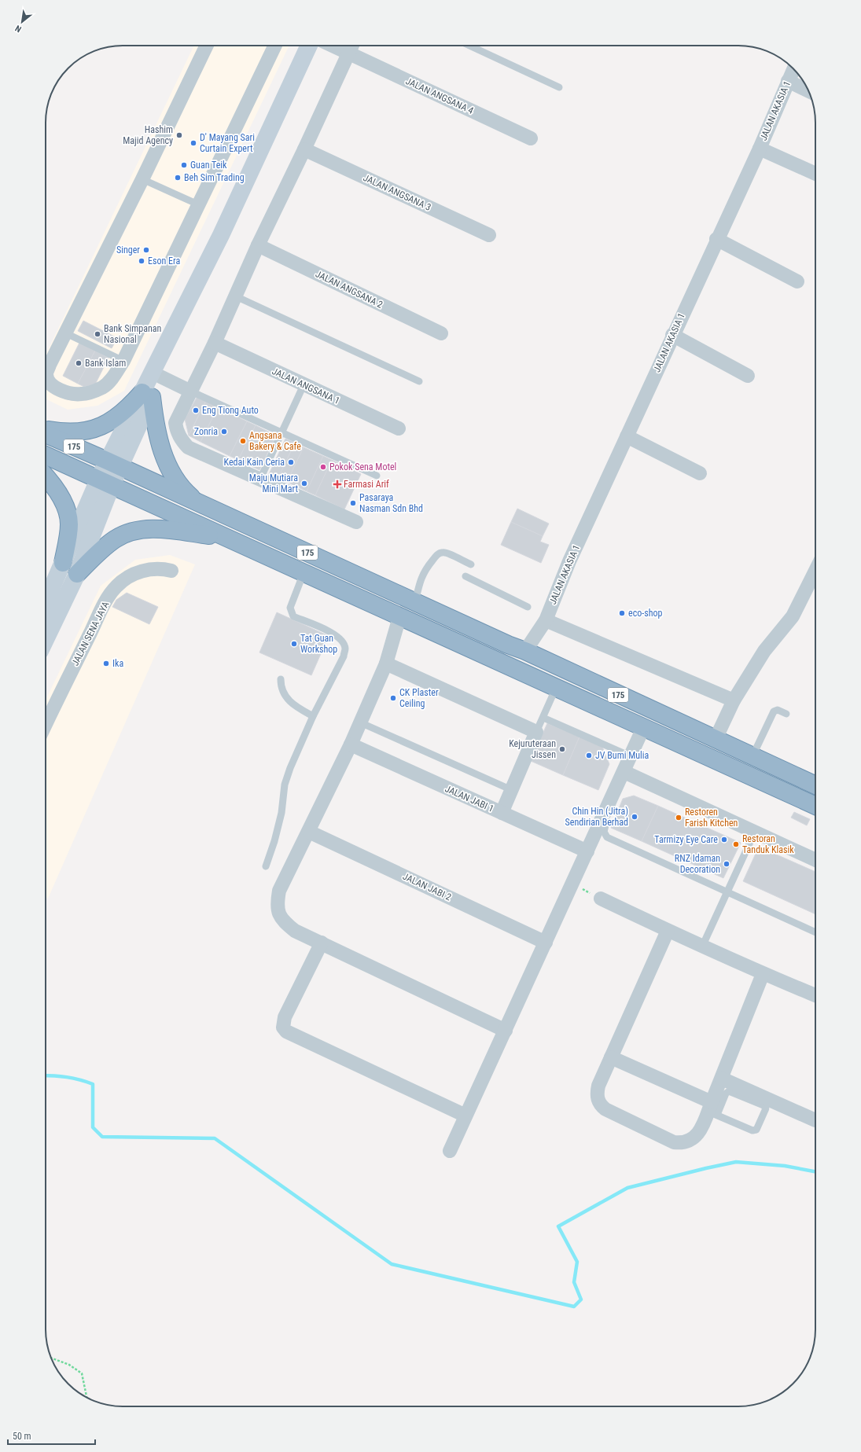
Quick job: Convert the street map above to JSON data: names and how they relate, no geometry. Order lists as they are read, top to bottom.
{
  "streets": {
    "highway": ["175"],
    "street": [
      "JALAN ANGSANA 4",
      "JALAN AKASIA 1",
      "JALAN ANGSANA 3",
      "JALAN ANGSANA 2",
      "JALAN ANGSANA 1",
      "JALAN SENA JAYA",
      "JALAN JABI 1",
      "JALAN JABI 2"
    ]
  },
  "crossings": [
    ["JALAN AKASIA 1", "175"]
  ],
  "places": {
    "other": [
      "Hashim Majid Agency",
      "D' Mayang Sari Curtain Expert",
      "Guan Teik",
      "Beh Sim Trading",
      "Singer",
      "Eson Era",
      "Bank Simpanan Nasional",
      "Bank Islam",
      "Eng Tiong Auto",
      "Zonria",
      "Angsana Bakery & Cafe",
      "Kedai Kain Ceria",
      "Pokok Sena Motel",
      "Maju Mutiara Mini Mart",
      "Pasaraya Nasman Sdn Bhd",
      "eco-shop",
      "Tat Guan Workshop",
      "Ika",
      "CK Plaster Ceiling",
      "Kejuruteraan Jissen",
      "JV Bumi Mulia",
      "Chin Hin (Jitra) Sendirian Berhad",
      "Restoren Farish Kitchen",
      "Tarmizy Eye Care",
      "Restoran Tanduk Klasik",
      "RNZ Idaman Decoration"
    ],
    "health": ["Farmasi Arif"]
  },
  "scale_bar": "50 m",
  "north": "bottom left"
}
